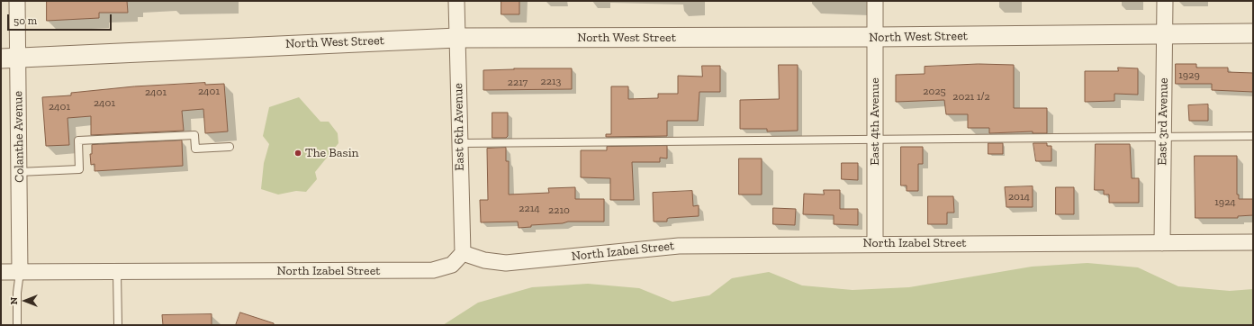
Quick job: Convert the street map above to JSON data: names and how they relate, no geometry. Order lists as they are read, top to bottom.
{
  "streets": {
    "street": [
      "North West Street",
      "East 4th Avenue",
      "East 3rd Avenue",
      "East 6th Avenue",
      "Colanthe Avenue",
      "North Izabel Street"
    ]
  },
  "crossings": [
    ["North West Street", "East 4th Avenue"],
    ["North West Street", "East 3rd Avenue"],
    ["North West Street", "East 6th Avenue"],
    ["North West Street", "Colanthe Avenue"],
    ["East 4th Avenue", "North Izabel Street"],
    ["East 3rd Avenue", "North Izabel Street"],
    ["East 6th Avenue", "North Izabel Street"],
    ["Colanthe Avenue", "North Izabel Street"]
  ],
  "places": ["The Basin"],
  "house_numbers": [
    "1929",
    "2213",
    "2217",
    "2401",
    "2025",
    "2401",
    "2021 1/2",
    "2401",
    "2401",
    "2014",
    "1924",
    "2214",
    "2210"
  ],
  "scale_bar": "50 m",
  "north": "left"
}
